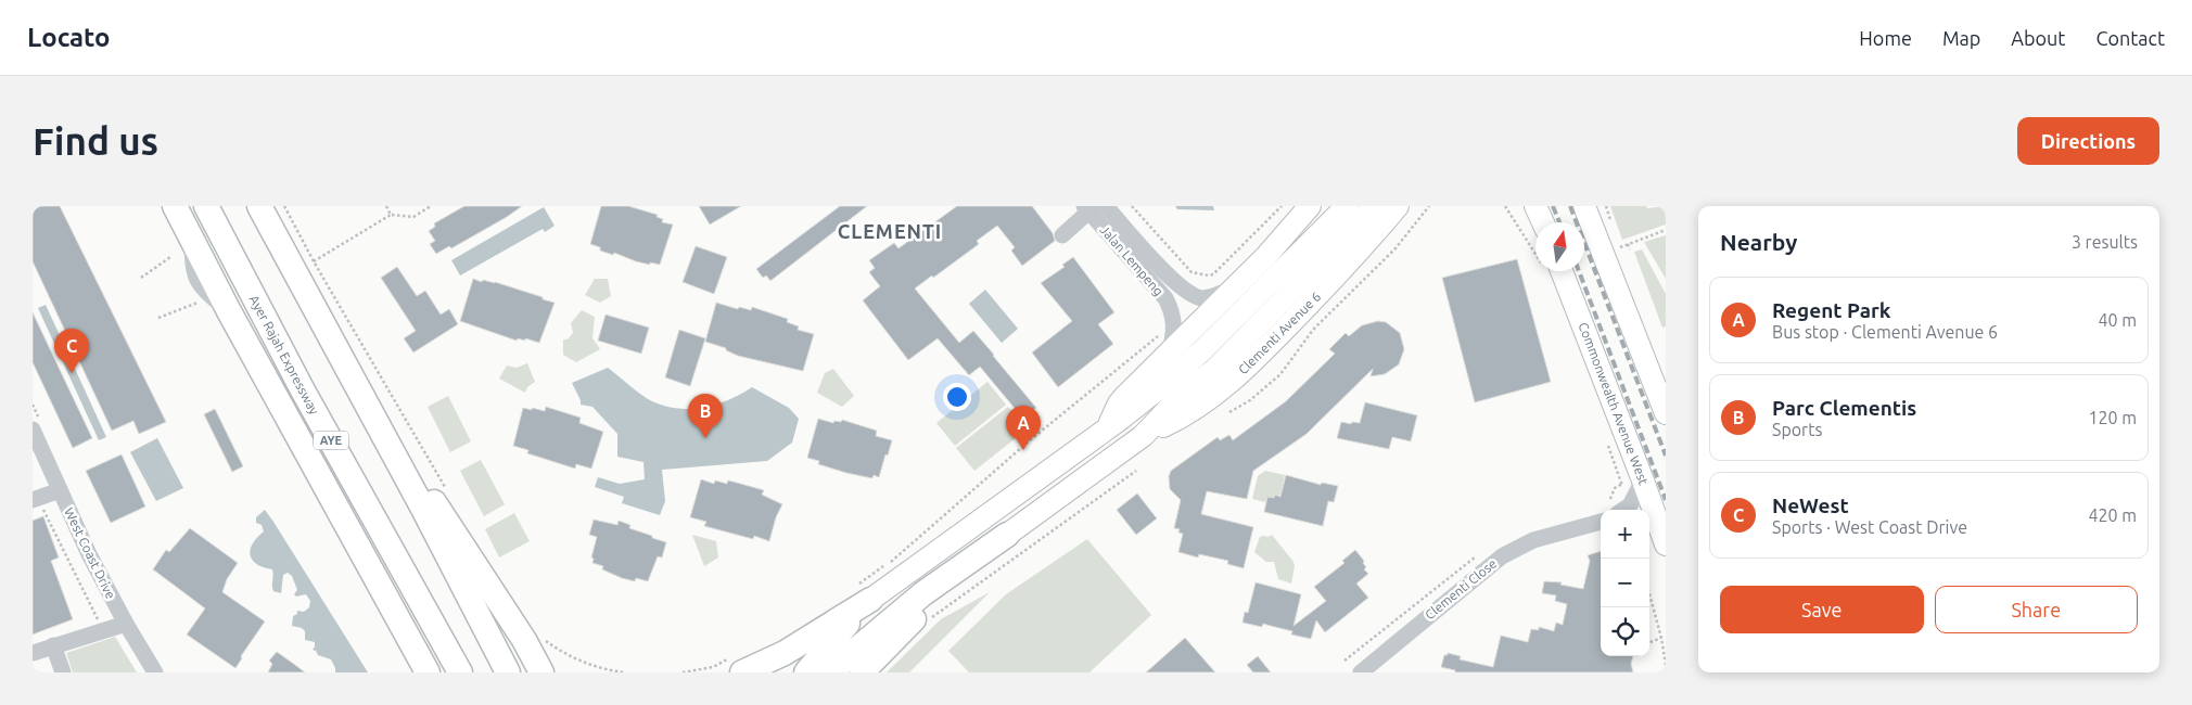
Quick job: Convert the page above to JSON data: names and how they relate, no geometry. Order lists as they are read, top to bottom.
{
  "streets": {
    "highway": ["Ayer Rajah Expressway", "AYE"],
    "main road": ["Clementi Avenue 6", "Commonwealth Avenue West"],
    "street": ["Jalan Lempeng", "West Coast Drive", "Clementi Close"]
  },
  "districts": ["CLEMENTI"],
  "north": "top",
  "page": {
    "header": "Locato",
    "nav": [
      "Home",
      "Map",
      "About",
      "Contact"
    ],
    "buttons": [
      "Directions",
      ["Save", "Share"]
    ],
    "title": "Find us",
    "heading": ["Nearby", "3 results"],
    "list": [
      {
        "mark": "A",
        "name": "Regent Park",
        "note": "Bus stop · Clementi Avenue 6",
        "value": "40 m"
      },
      {
        "mark": "B",
        "name": "Parc Clementis",
        "note": "Sports",
        "value": "120 m"
      },
      {
        "mark": "C",
        "name": "NeWest",
        "note": "Sports · West Coast Drive",
        "value": "420 m"
      }
    ],
    "pins": ["C", "B", "A"],
    "map_buttons": ["+", "−"]
  }
}
